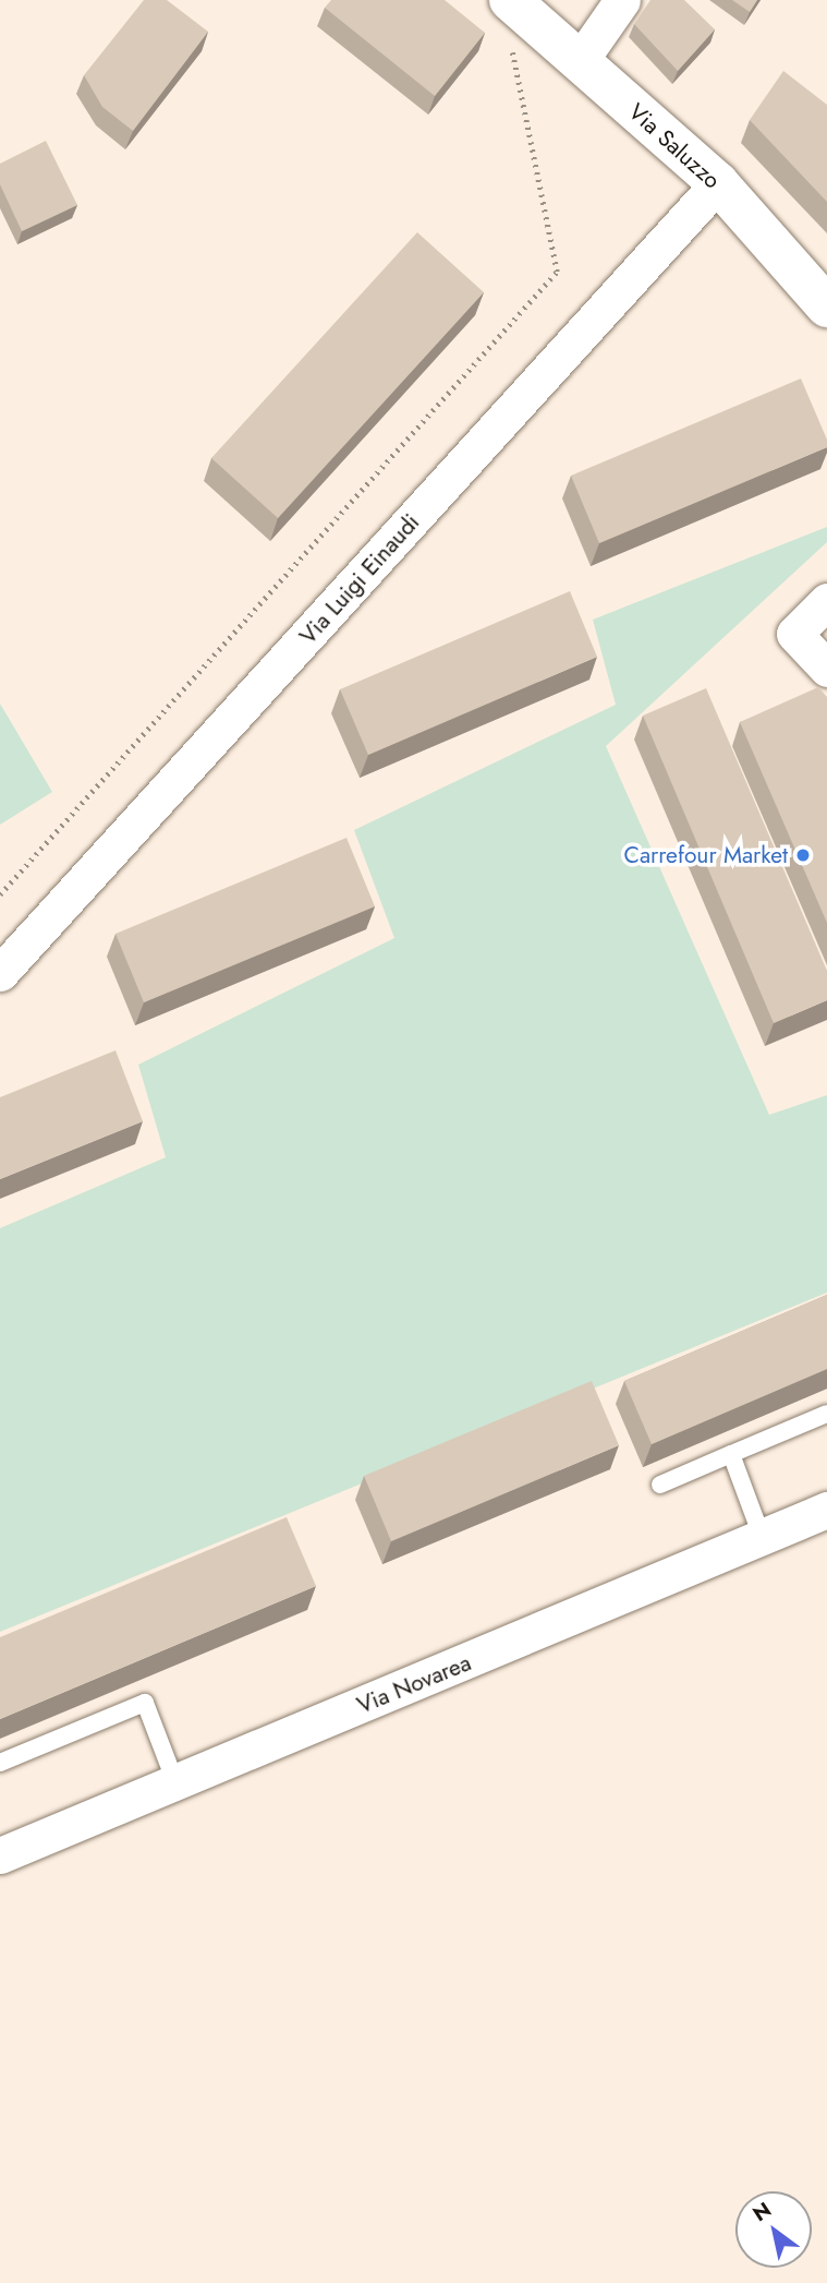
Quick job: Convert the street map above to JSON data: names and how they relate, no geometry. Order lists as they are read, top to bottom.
{
  "streets": {
    "main road": ["Via Saluzzo"],
    "street": ["Via Luigi Einaudi", "Via Novarea"]
  },
  "crossings": [
    ["Via Saluzzo", "Via Luigi Einaudi"]
  ],
  "places": ["Carrefour Market"],
  "north": "top left"
}
